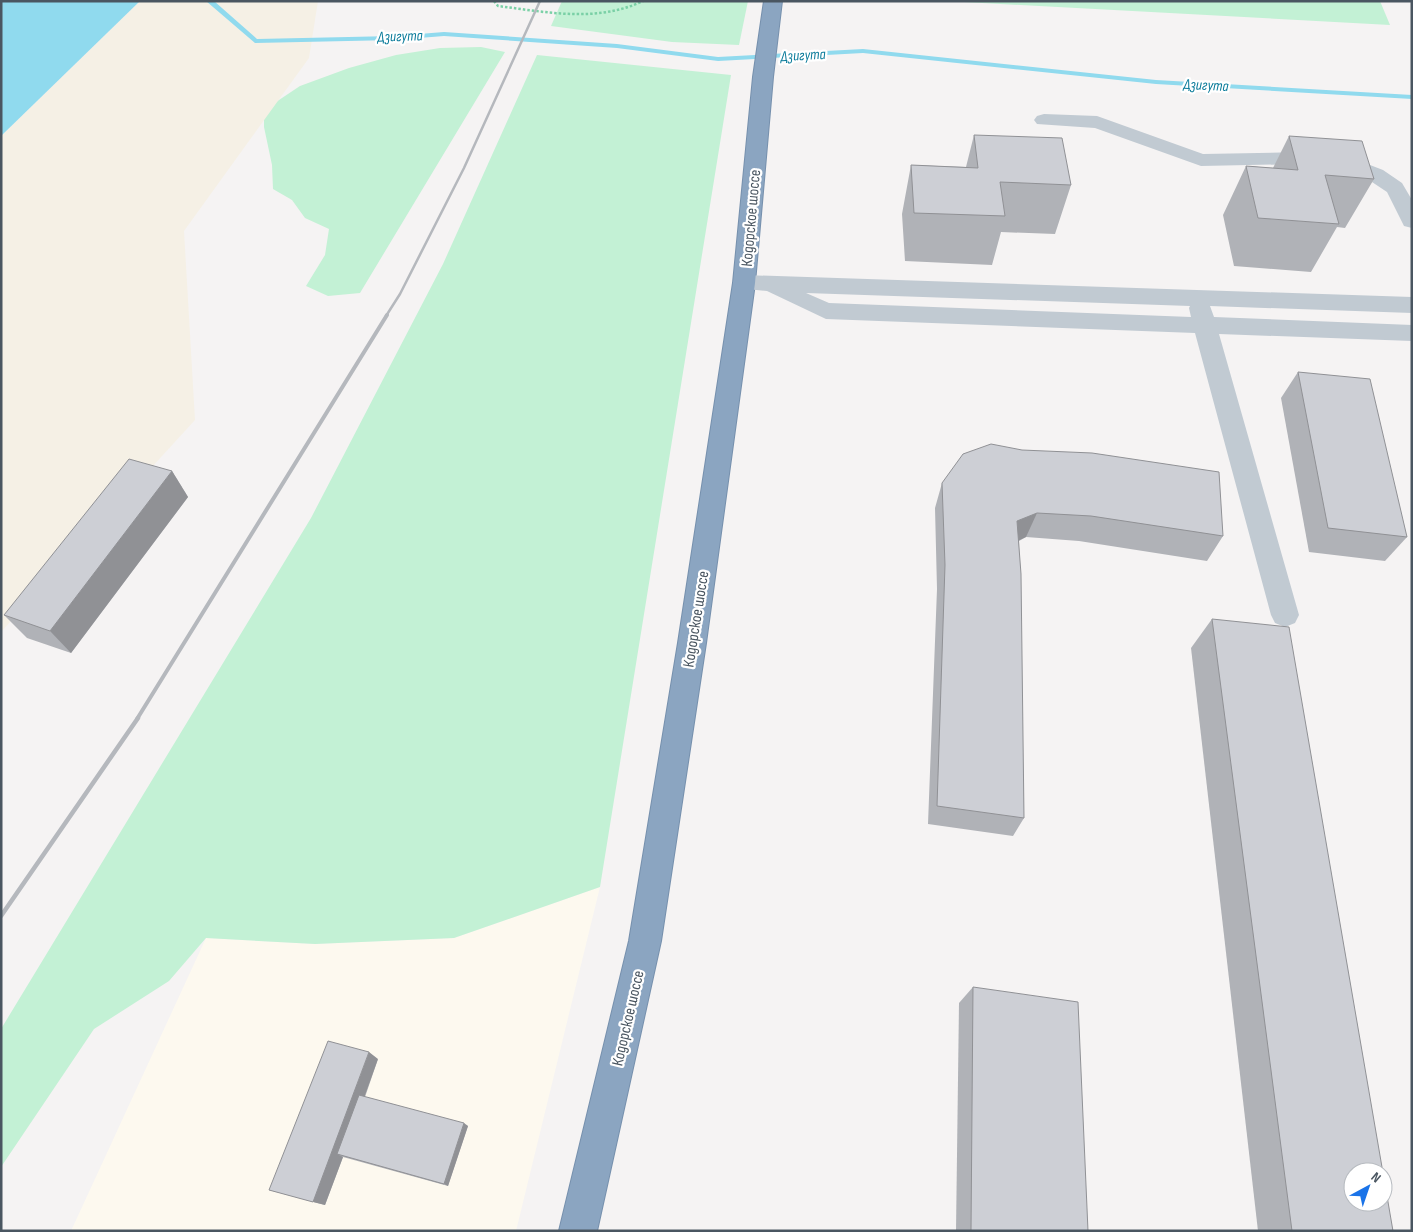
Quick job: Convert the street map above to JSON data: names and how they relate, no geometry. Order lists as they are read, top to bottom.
{
  "streets": {
    "highway": ["Кодорское шоссе"]
  },
  "water": ["Дзигута"],
  "north": "top right"
}
